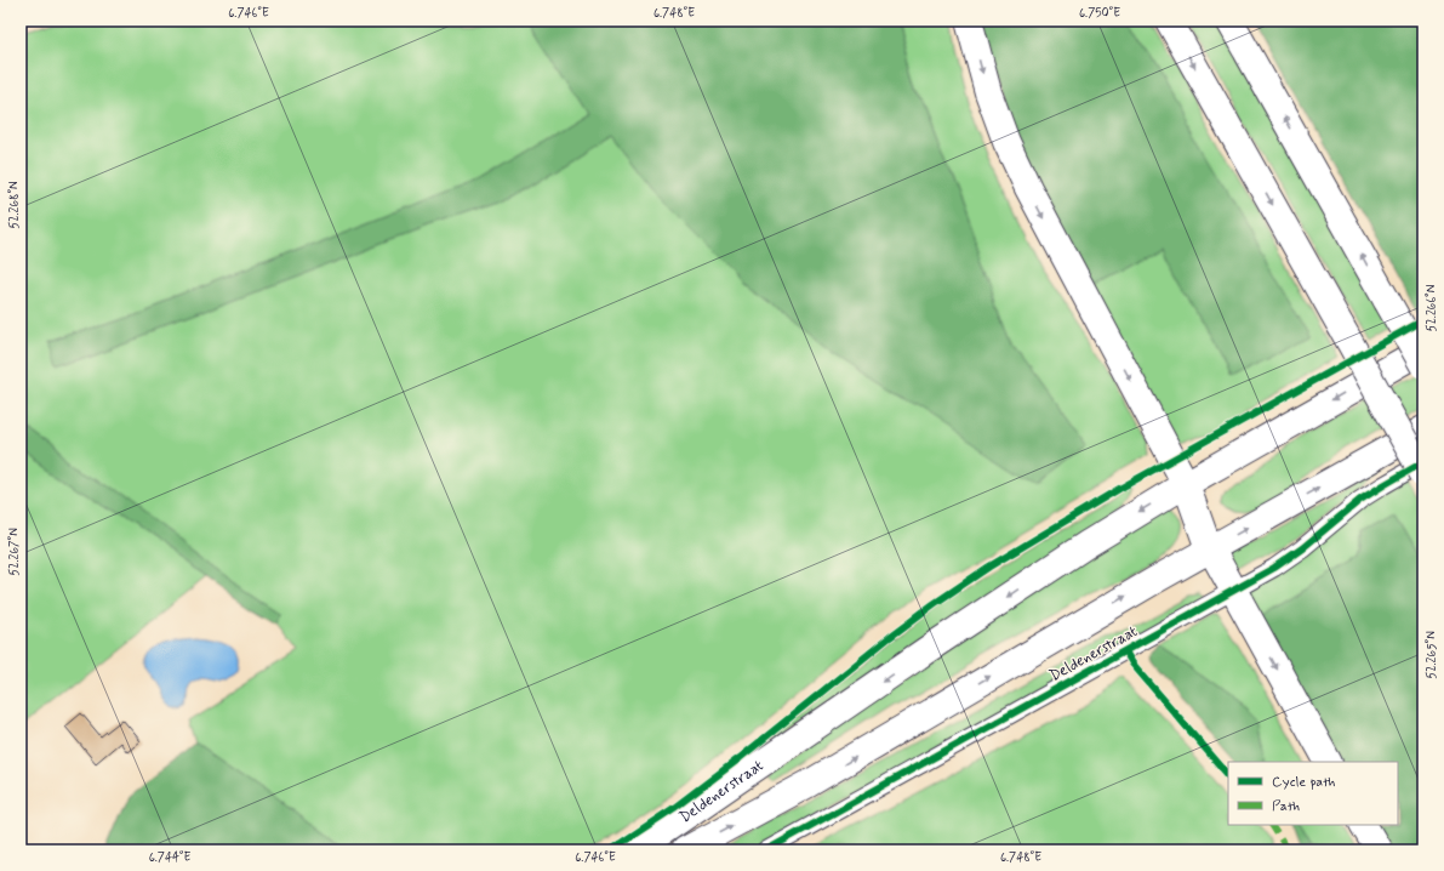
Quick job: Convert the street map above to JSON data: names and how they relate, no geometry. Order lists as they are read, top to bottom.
{
  "streets": {
    "main road": ["Deldenerstraat"]
  },
  "legend": ["Cycle path", "Path"],
  "coordinates": [
    "6.746°E",
    "6.748°E",
    "6.750°E",
    "52.268°N",
    "52.266°N",
    "52.267°N",
    "52.265°N",
    "6.744°E"
  ]
}
